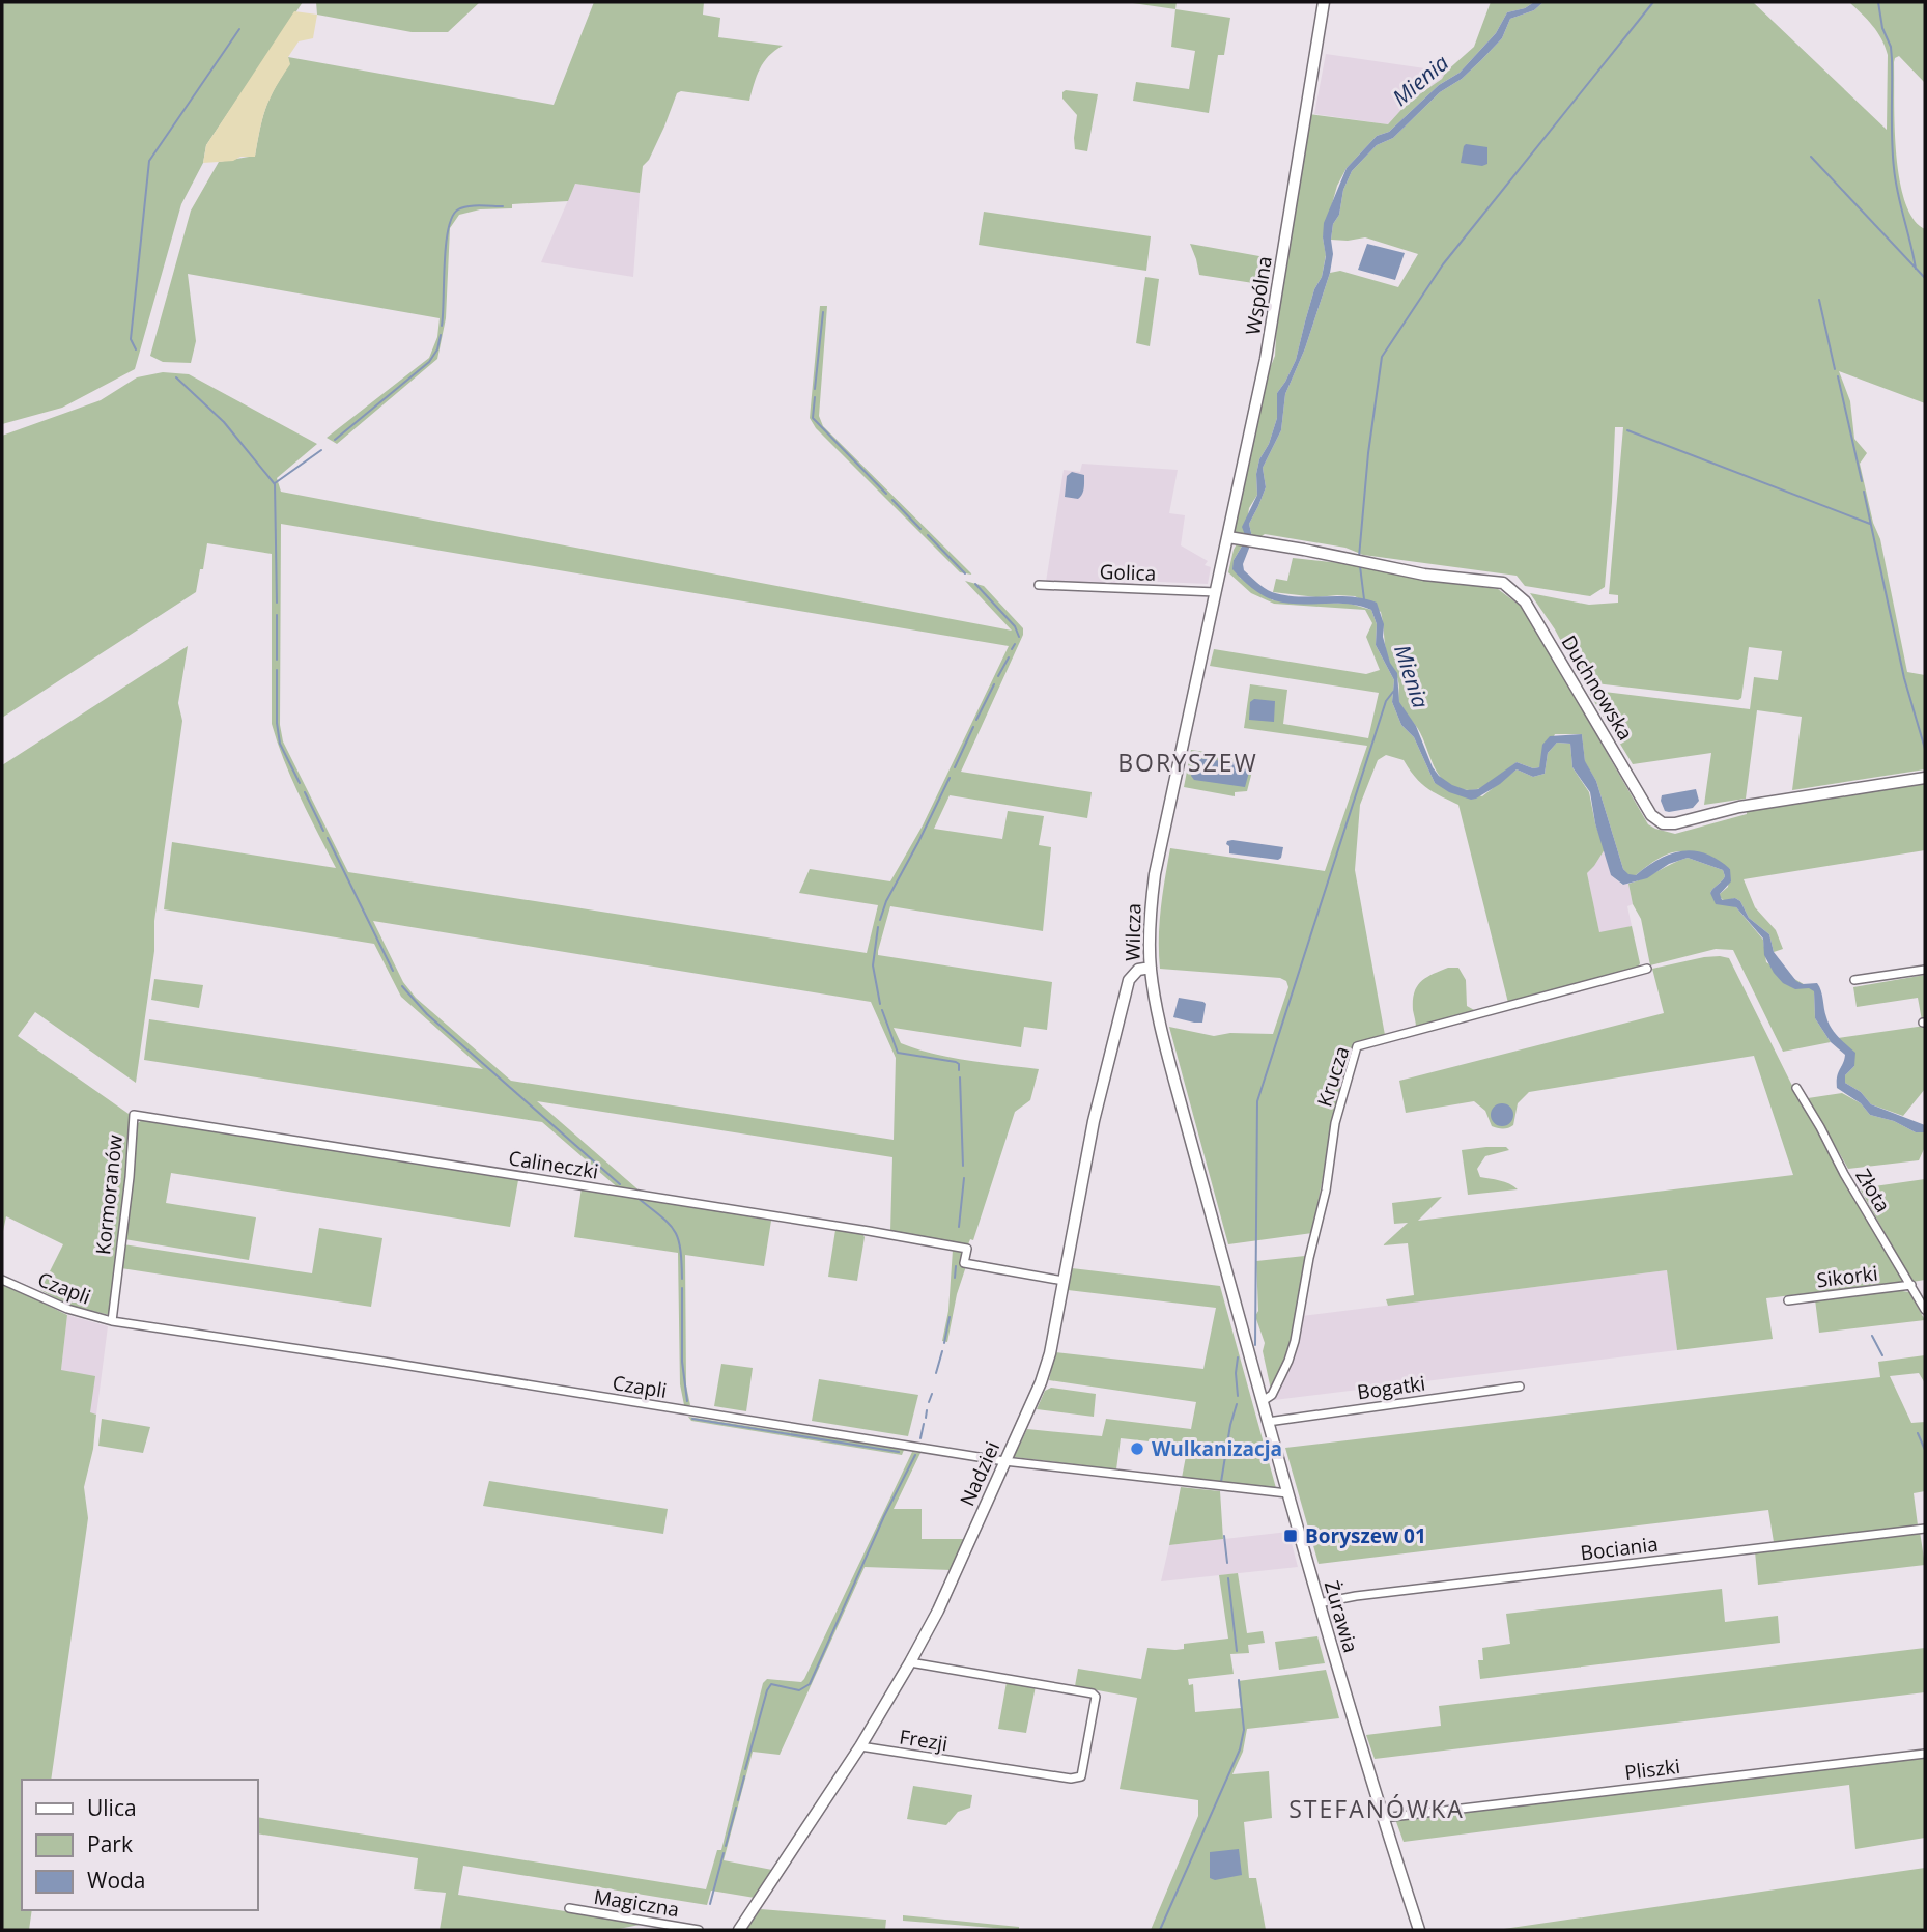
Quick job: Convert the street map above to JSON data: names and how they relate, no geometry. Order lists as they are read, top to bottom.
{
  "streets": {
    "main road": [
      "Wspólna",
      "Duchnowska",
      "Wilcza",
      "Nadziei",
      "Żurawia"
    ],
    "street": [
      "Golica",
      "Krucza",
      "Calineczki",
      "Złota",
      "Kormoranów",
      "Sikorki",
      "Czapli",
      "Bogatki",
      "Bociania",
      "Frezji",
      "Pliszki",
      "Magiczna"
    ]
  },
  "crossings": [
    ["Wspólna", "Golica"],
    ["Wspólna", "Duchnowska"],
    ["Wspólna", "Wilcza"],
    ["Golica", "Wilcza"],
    ["Wilcza", "Nadziei"],
    ["Wilcza", "Żurawia"],
    ["Krucza", "Żurawia"],
    ["Calineczki", "Kormoranów"],
    ["Calineczki", "Nadziei"],
    ["Złota", "Sikorki"],
    ["Kormoranów", "Czapli"],
    ["Czapli", "Nadziei"],
    ["Czapli", "Żurawia"],
    ["Bogatki", "Żurawia"],
    ["Nadziei", "Frezji"],
    ["Bociania", "Żurawia"],
    ["Żurawia", "Pliszki"]
  ],
  "districts": ["BORYSZEW", "STEFANÓWKA"],
  "water": ["Mienia"],
  "places": {
    "other": ["Wulkanizacja"],
    "transit": ["Boryszew 01"]
  },
  "legend": ["Ulica", "Park", "Woda"]
}
